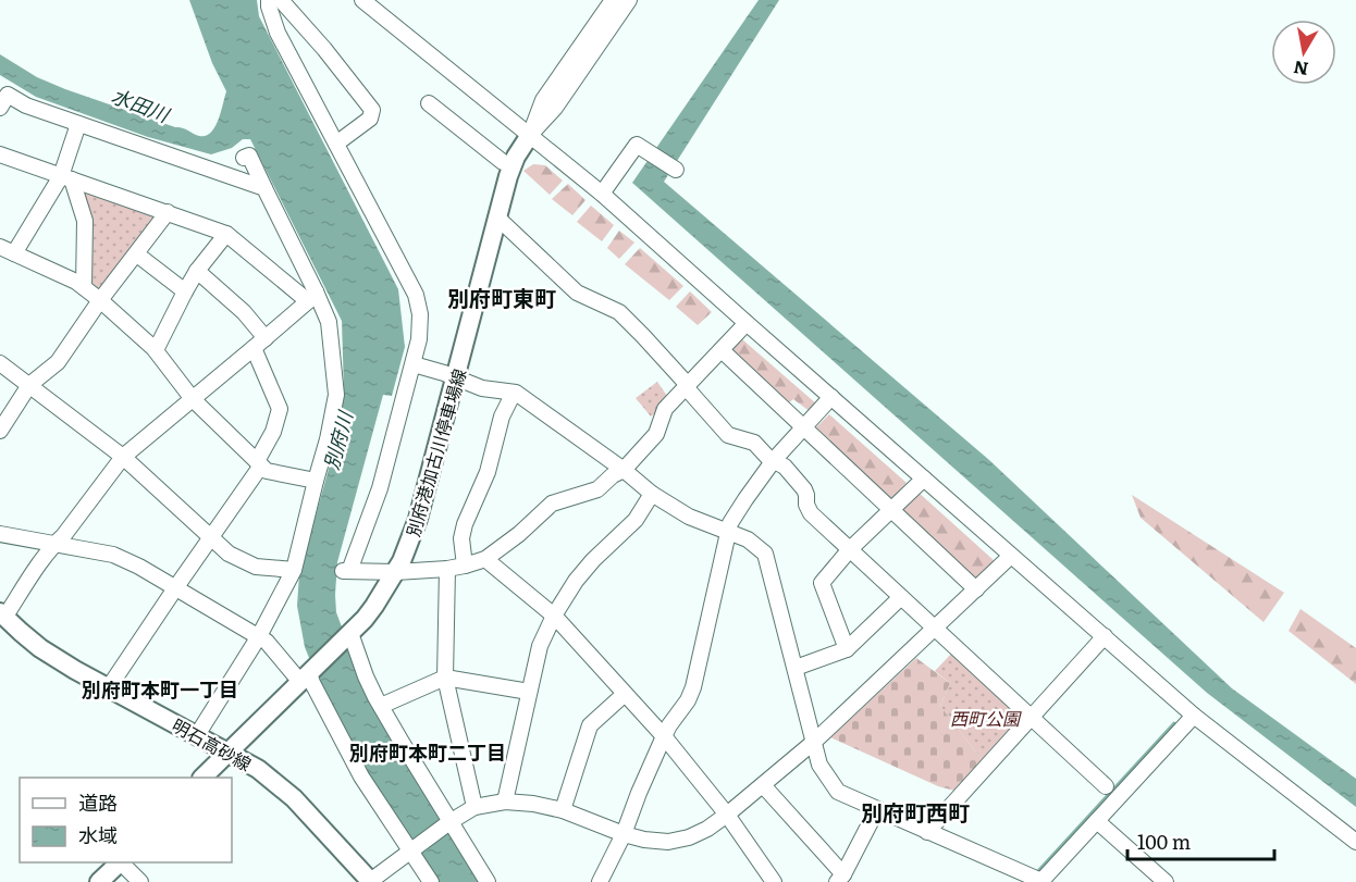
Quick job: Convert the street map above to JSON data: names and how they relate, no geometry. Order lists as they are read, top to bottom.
{
  "streets": {
    "main road": ["別府港加古川停車場線", "明石高砂線"]
  },
  "crossings": [
    ["別府港加古川停車場線", "明石高砂線"]
  ],
  "districts": [
    "別府町東町",
    "別府町本町一丁目",
    "別府町本町二丁目",
    "別府町西町"
  ],
  "water": ["水田川", "別府川"],
  "parks": ["西町公園"],
  "legend": ["道路", "水域"],
  "scale_bar": "100 m",
  "north": "bottom"
}
